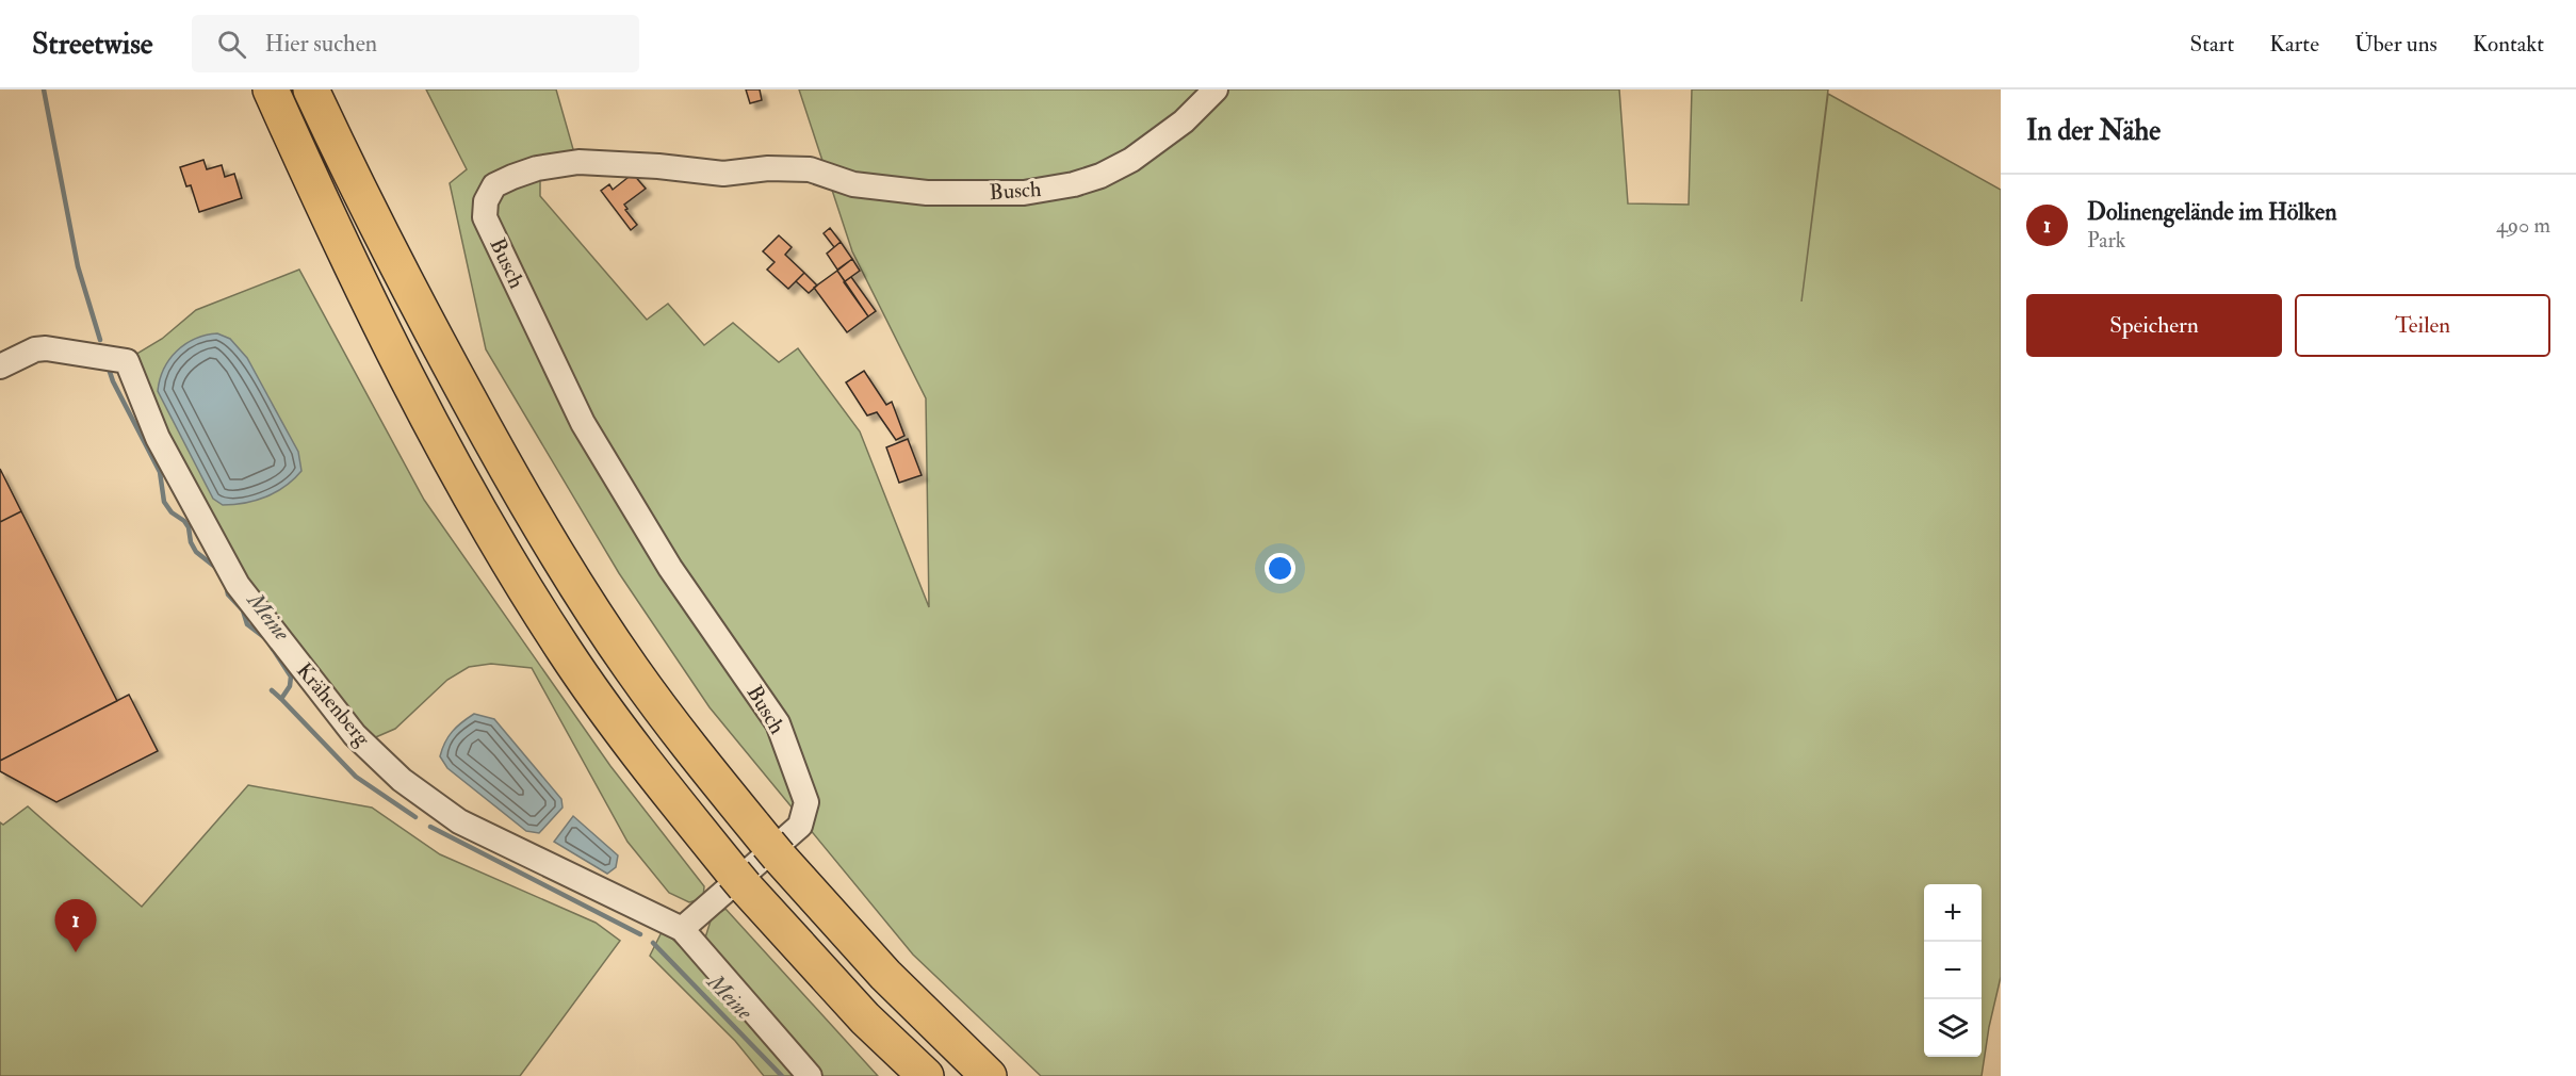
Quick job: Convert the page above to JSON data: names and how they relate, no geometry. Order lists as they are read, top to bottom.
{
  "streets": {
    "street": ["Busch", "Krähenberg"]
  },
  "crossings": [
    ["Busch", "Krähenberg"]
  ],
  "water": ["Meine"],
  "page": {
    "header": "Streetwise",
    "search": "Hier suchen",
    "nav": [
      "Start",
      "Karte",
      "Über uns",
      "Kontakt"
    ],
    "heading": "In der Nähe",
    "list": [
      {
        "mark": "1",
        "name": "Dolinengelände im Hölken",
        "note": "Park",
        "value": "490 m"
      }
    ],
    "buttons": ["Speichern", "Teilen"],
    "map_buttons": ["+", "−"],
    "pins": "1"
  }
}
